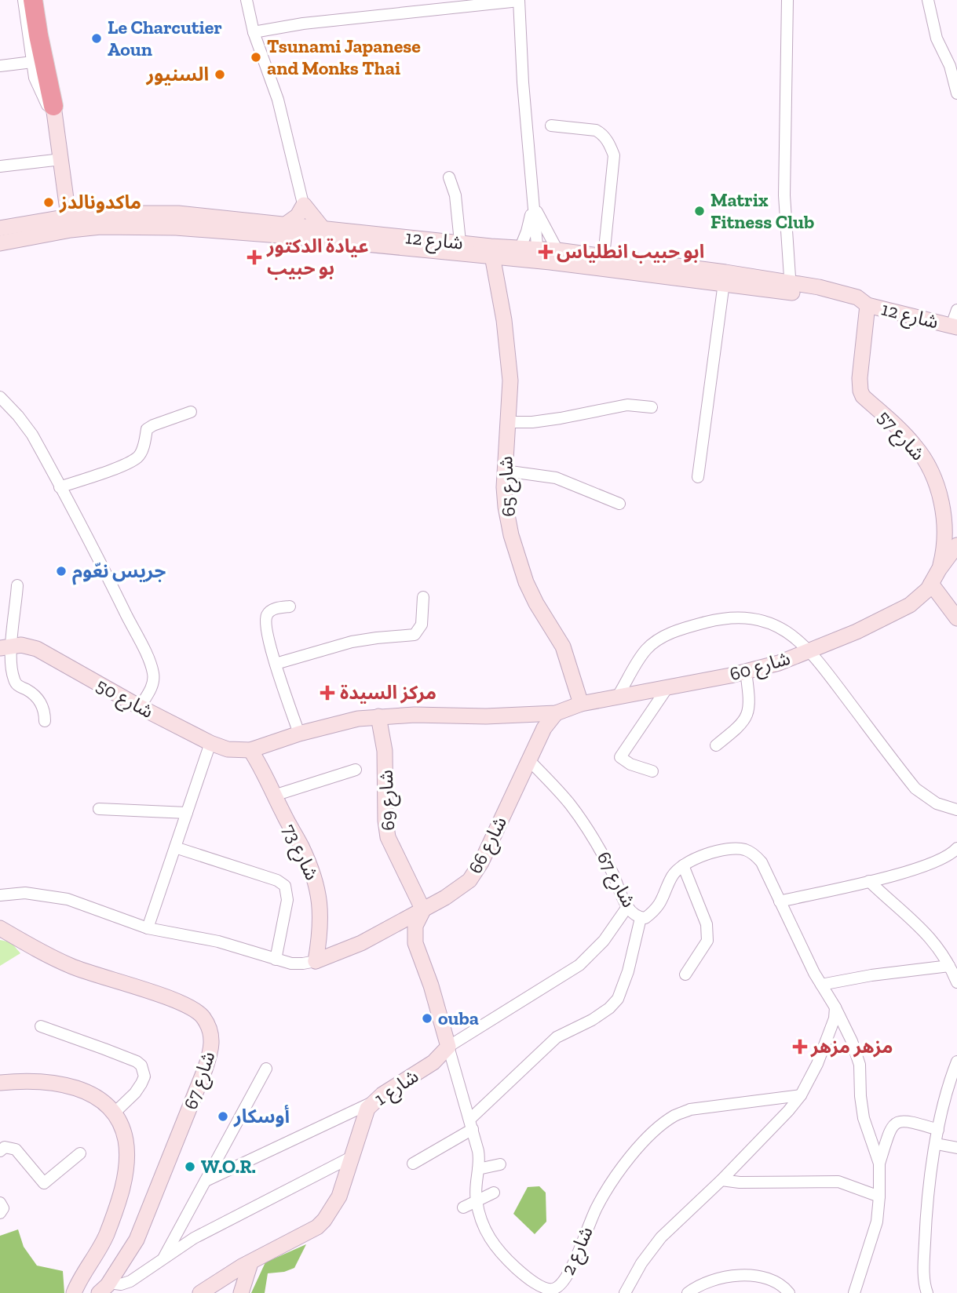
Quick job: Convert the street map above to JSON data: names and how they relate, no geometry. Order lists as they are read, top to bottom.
{
  "streets": {
    "street": [
      "شارع 12",
      "شارع 57",
      "شارع 65",
      "شارع 60",
      "شارع 50",
      "شارع 69",
      "شارع 66",
      "شارع 73",
      "شارع 67",
      "شارع 1",
      "شارع 2"
    ]
  },
  "crossings": [
    ["شارع 12", "شارع 57"],
    ["شارع 12", "شارع 65"],
    ["شارع 57", "شارع 60"],
    ["شارع 65", "شارع 60"],
    ["شارع 60", "شارع 50"],
    ["شارع 60", "شارع 69"],
    ["شارع 60", "شارع 66"],
    ["شارع 60", "شارع 73"],
    ["شارع 50", "شارع 73"],
    ["شارع 69", "شارع 66"],
    ["شارع 66", "شارع 73"],
    ["شارع 66", "شارع 67"],
    ["شارع 1", "شارع 2"]
  ],
  "places": {
    "other": [
      "Le Charcutier Aoun",
      "Tsunami Japanese and Monks Thai",
      "السنيور",
      "ماكدونالدز",
      "Matrix Fitness Club",
      "جريس نعّوم",
      "ouba",
      "أوسكار",
      "W.O.R."
    ],
    "health": [
      "ابو حبيب انطلياس",
      "عيادة الدكتور بو حبيب",
      "مركز السيدة",
      "مزهر مزهر"
    ]
  }
}
